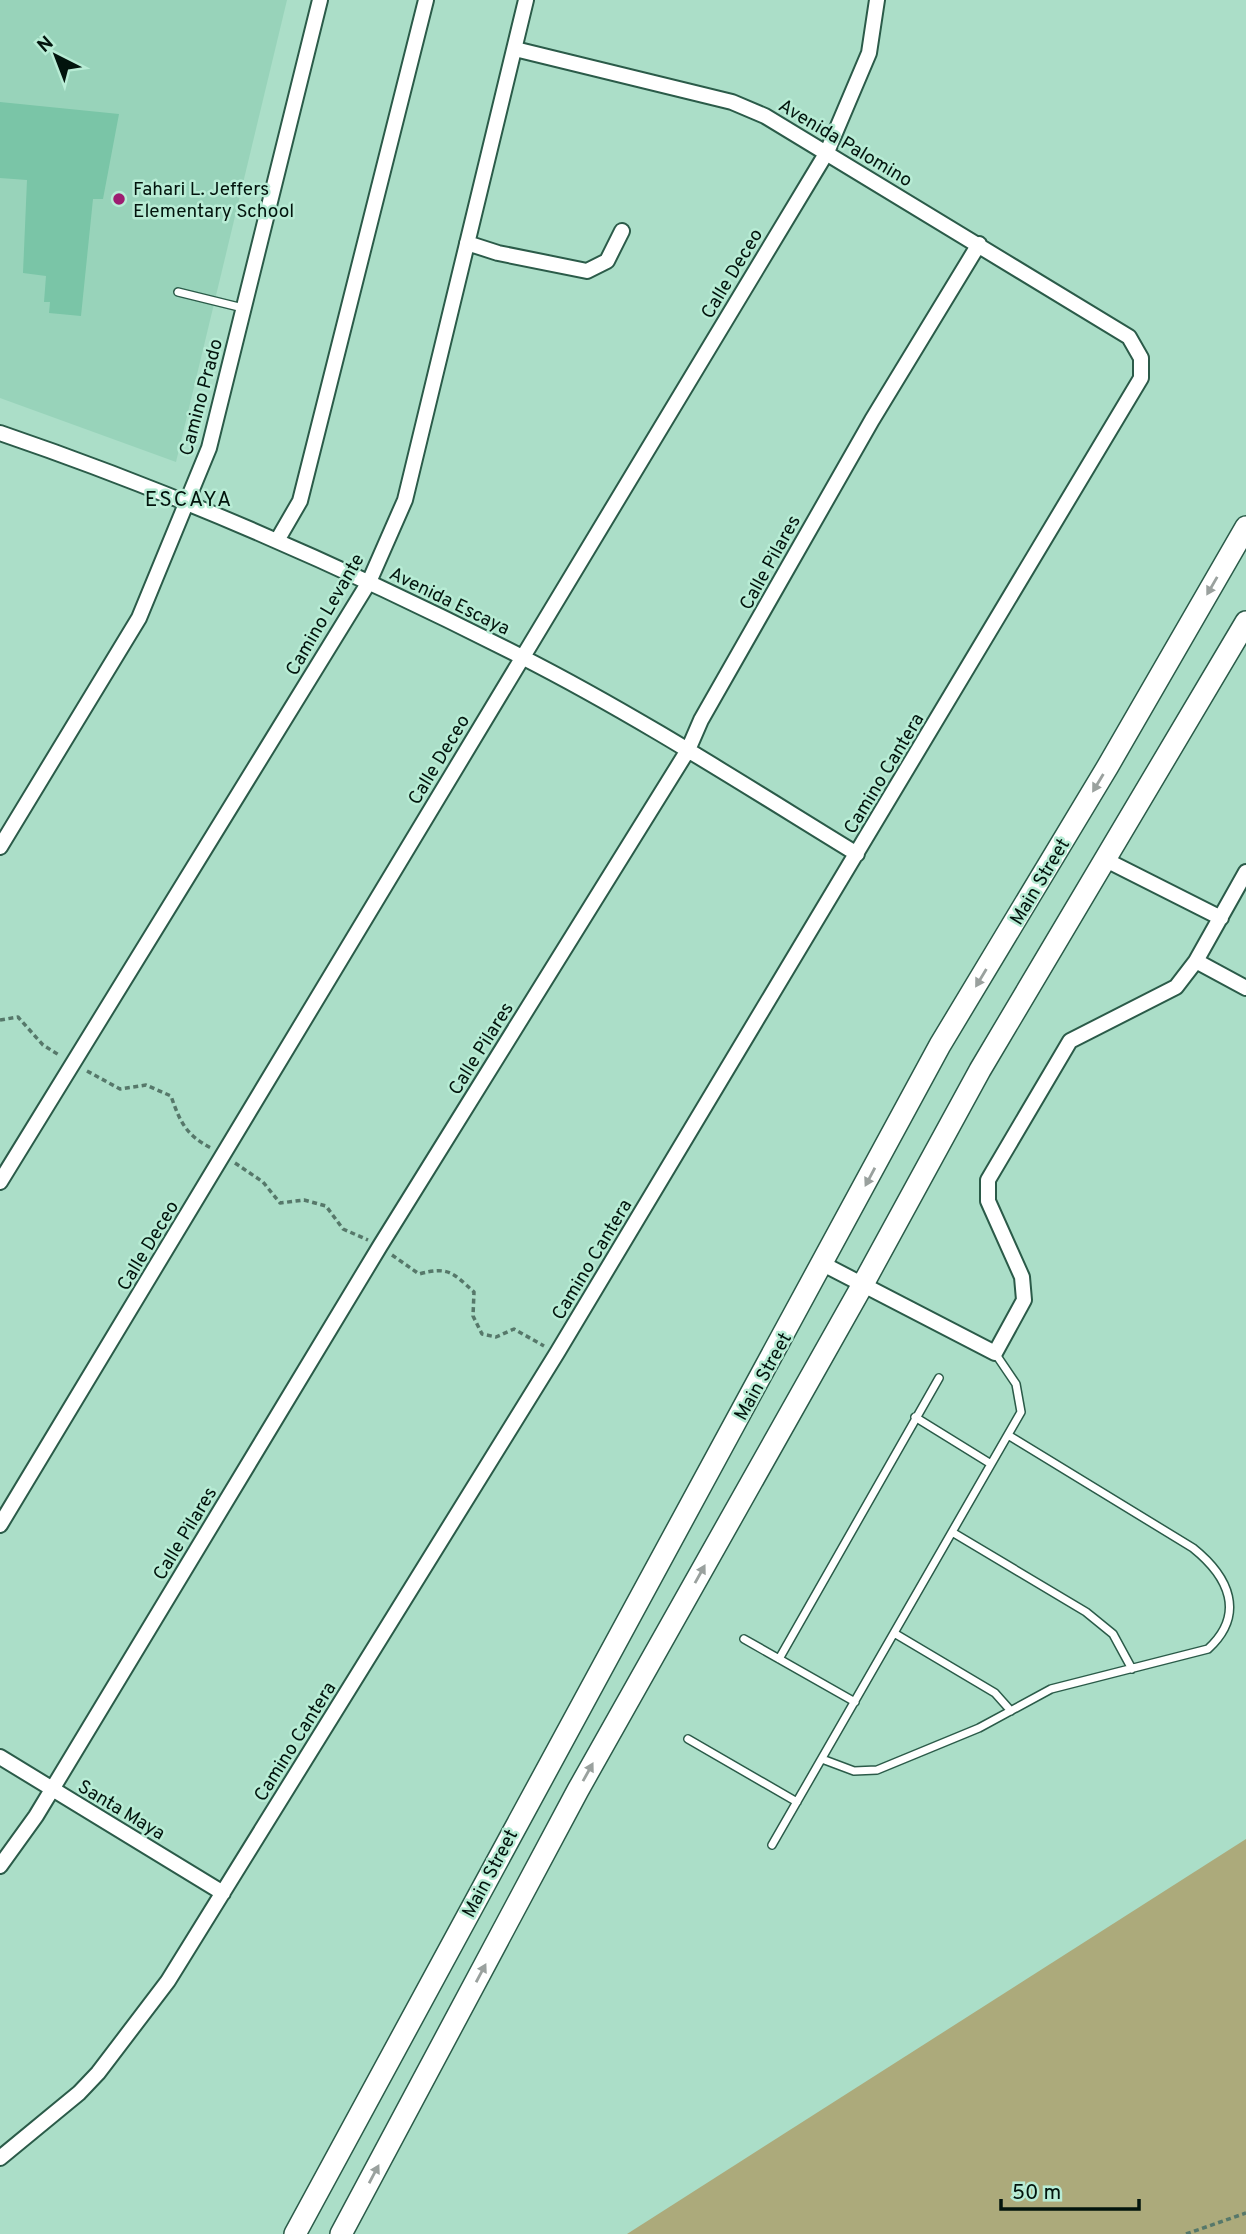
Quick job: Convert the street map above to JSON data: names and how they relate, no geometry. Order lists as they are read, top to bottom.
{
  "streets": {
    "main road": ["Main Street"],
    "street": [
      "Avenida Palomino",
      "Calle Deceo",
      "Camino Prado",
      "Calle Pilares",
      "Avenida Escaya",
      "Camino Levante",
      "Camino Cantera",
      "Santa Maya"
    ]
  },
  "crossings": [
    ["Avenida Palomino", "Calle Deceo"],
    ["Avenida Palomino", "Calle Pilares"],
    ["Avenida Palomino", "Camino Levante"],
    ["Avenida Palomino", "Camino Cantera"],
    ["Calle Deceo", "Avenida Escaya"],
    ["Camino Prado", "Avenida Escaya"],
    ["Calle Pilares", "Avenida Escaya"],
    ["Calle Pilares", "Santa Maya"],
    ["Avenida Escaya", "Camino Levante"],
    ["Avenida Escaya", "Camino Cantera"],
    ["Camino Cantera", "Santa Maya"]
  ],
  "districts": ["ESCAYA"],
  "places": ["Fahari L. Jeffers Elementary School"],
  "scale_bar": "50 m",
  "north": "top left"
}
